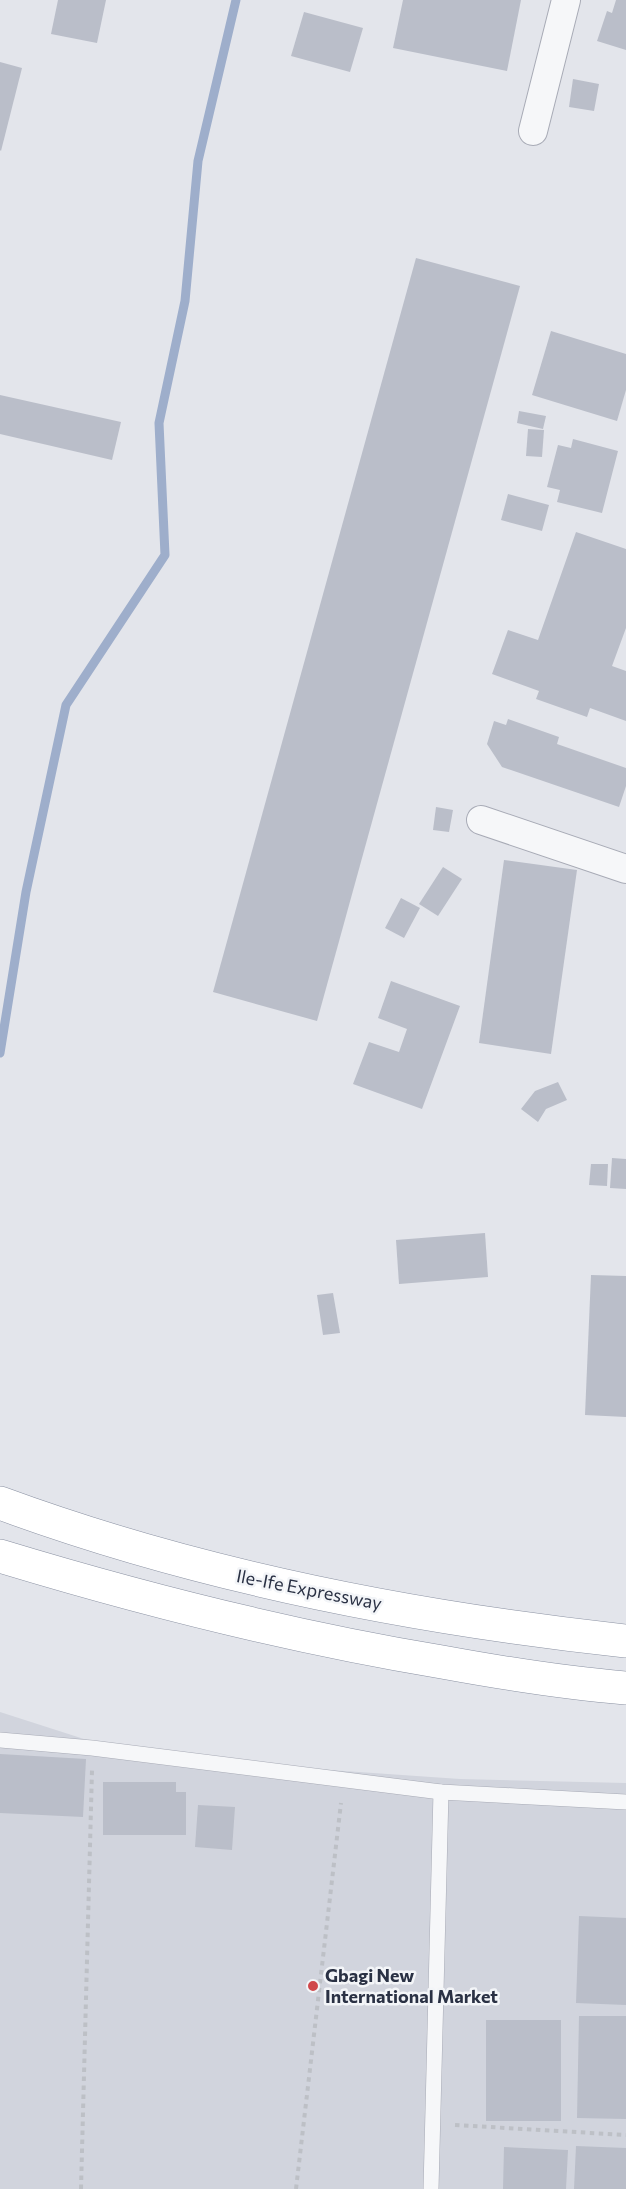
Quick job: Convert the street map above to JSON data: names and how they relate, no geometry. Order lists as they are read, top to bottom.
{
  "streets": {
    "highway": ["Ile-Ife Expressway"]
  },
  "places": ["Gbagi New International Market"]
}
